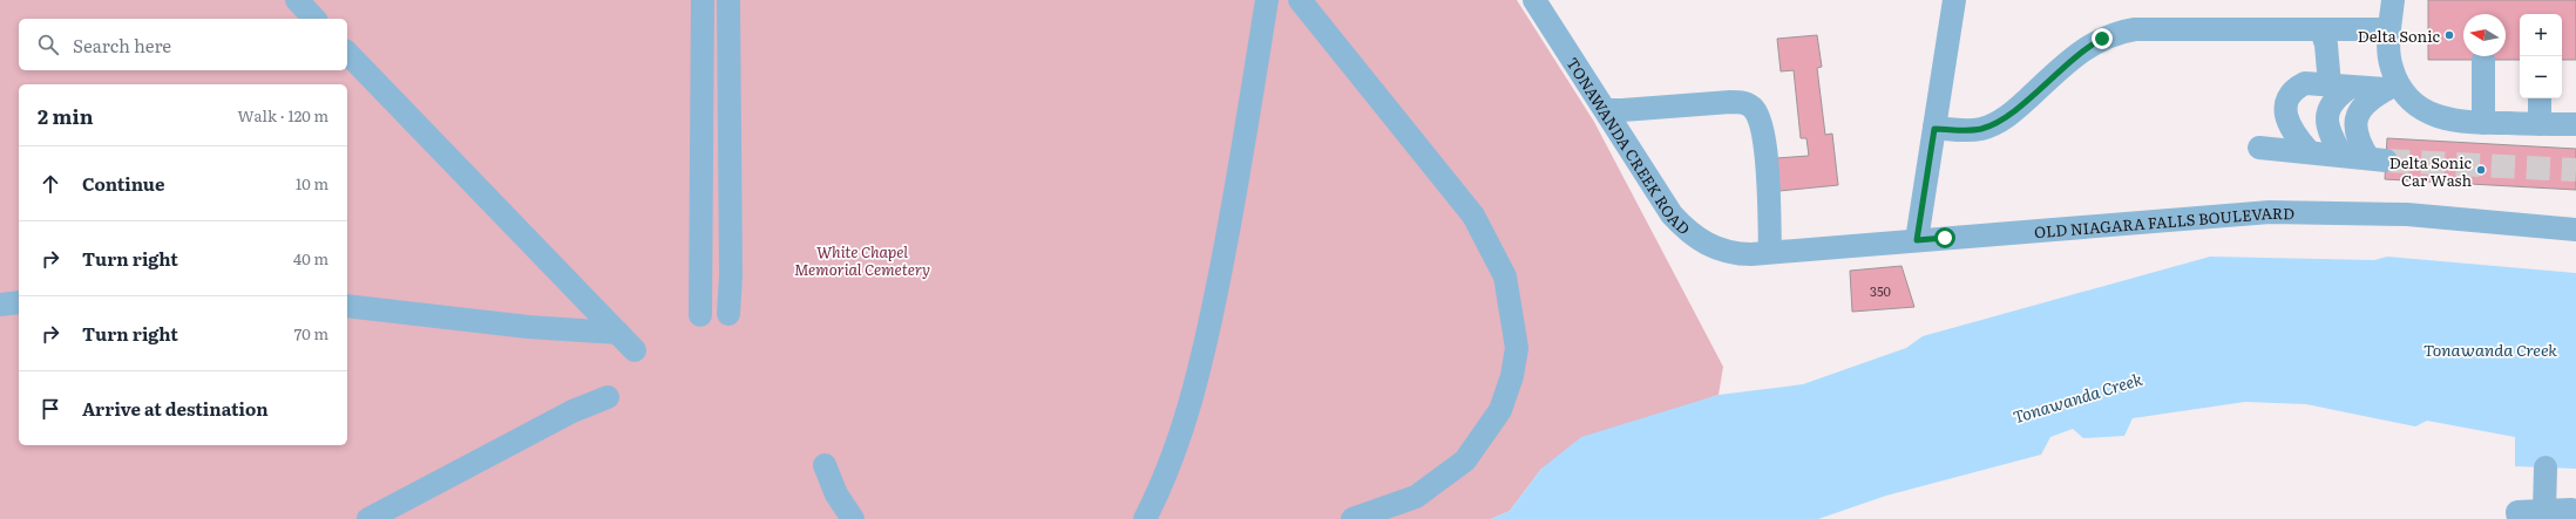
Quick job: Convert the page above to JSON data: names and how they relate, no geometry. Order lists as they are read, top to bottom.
{
  "streets": {
    "street": ["TONAWANDA CREEK ROAD", "OLD NIAGARA FALLS BOULEVARD"]
  },
  "crossings": [
    ["TONAWANDA CREEK ROAD", "OLD NIAGARA FALLS BOULEVARD"]
  ],
  "water": ["Tonawanda Creek"],
  "parks": ["White Chapel Memorial Cemetery"],
  "places": ["Delta Sonic", "Delta Sonic Car Wash"],
  "house_numbers": ["350"],
  "north": "left",
  "page": {
    "map_buttons": ["+", "−"],
    "search": "Search here",
    "heading": ["2 min", "Walk · 120 m"],
    "list": [
      ["Continue", "10 m"],
      ["Turn right", "40 m"],
      ["Turn right", "70 m"],
      "Arrive at destination"
    ]
  }
}
